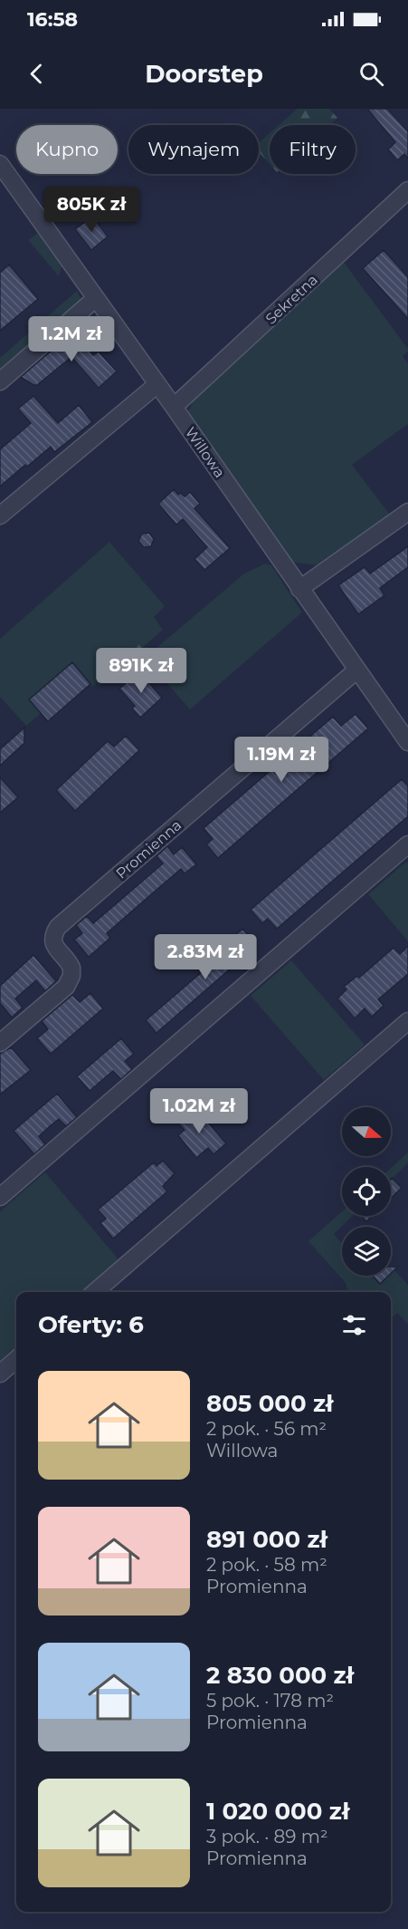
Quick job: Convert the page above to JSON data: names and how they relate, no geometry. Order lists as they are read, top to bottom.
{
  "streets": {
    "street": ["Sekretna", "Willowa", "Promienna"]
  },
  "crossings": [
    ["Sekretna", "Willowa"],
    ["Willowa", "Promienna"]
  ],
  "north": "right",
  "page": {
    "status": "16:58",
    "header": "Doorstep",
    "chip": ["Kupno", "Wynajem", "Filtry"],
    "price": [
      "805K zł",
      "1.2M zł",
      "891K zł",
      "1.19M zł",
      "2.83M zł",
      "1.02M zł"
    ],
    "heading": "Oferty: 6",
    "list": [
      {
        "name": "805 000 zł",
        "note": "2 pok. · 56 m² · Willowa"
      },
      {
        "name": "891 000 zł",
        "note": "2 pok. · 58 m² · Promienna"
      },
      {
        "name": "2 830 000 zł",
        "note": "5 pok. · 178 m² · Promienna"
      },
      {
        "name": "1 020 000 zł",
        "note": "3 pok. · 89 m² · Promienna"
      }
    ]
  }
}
